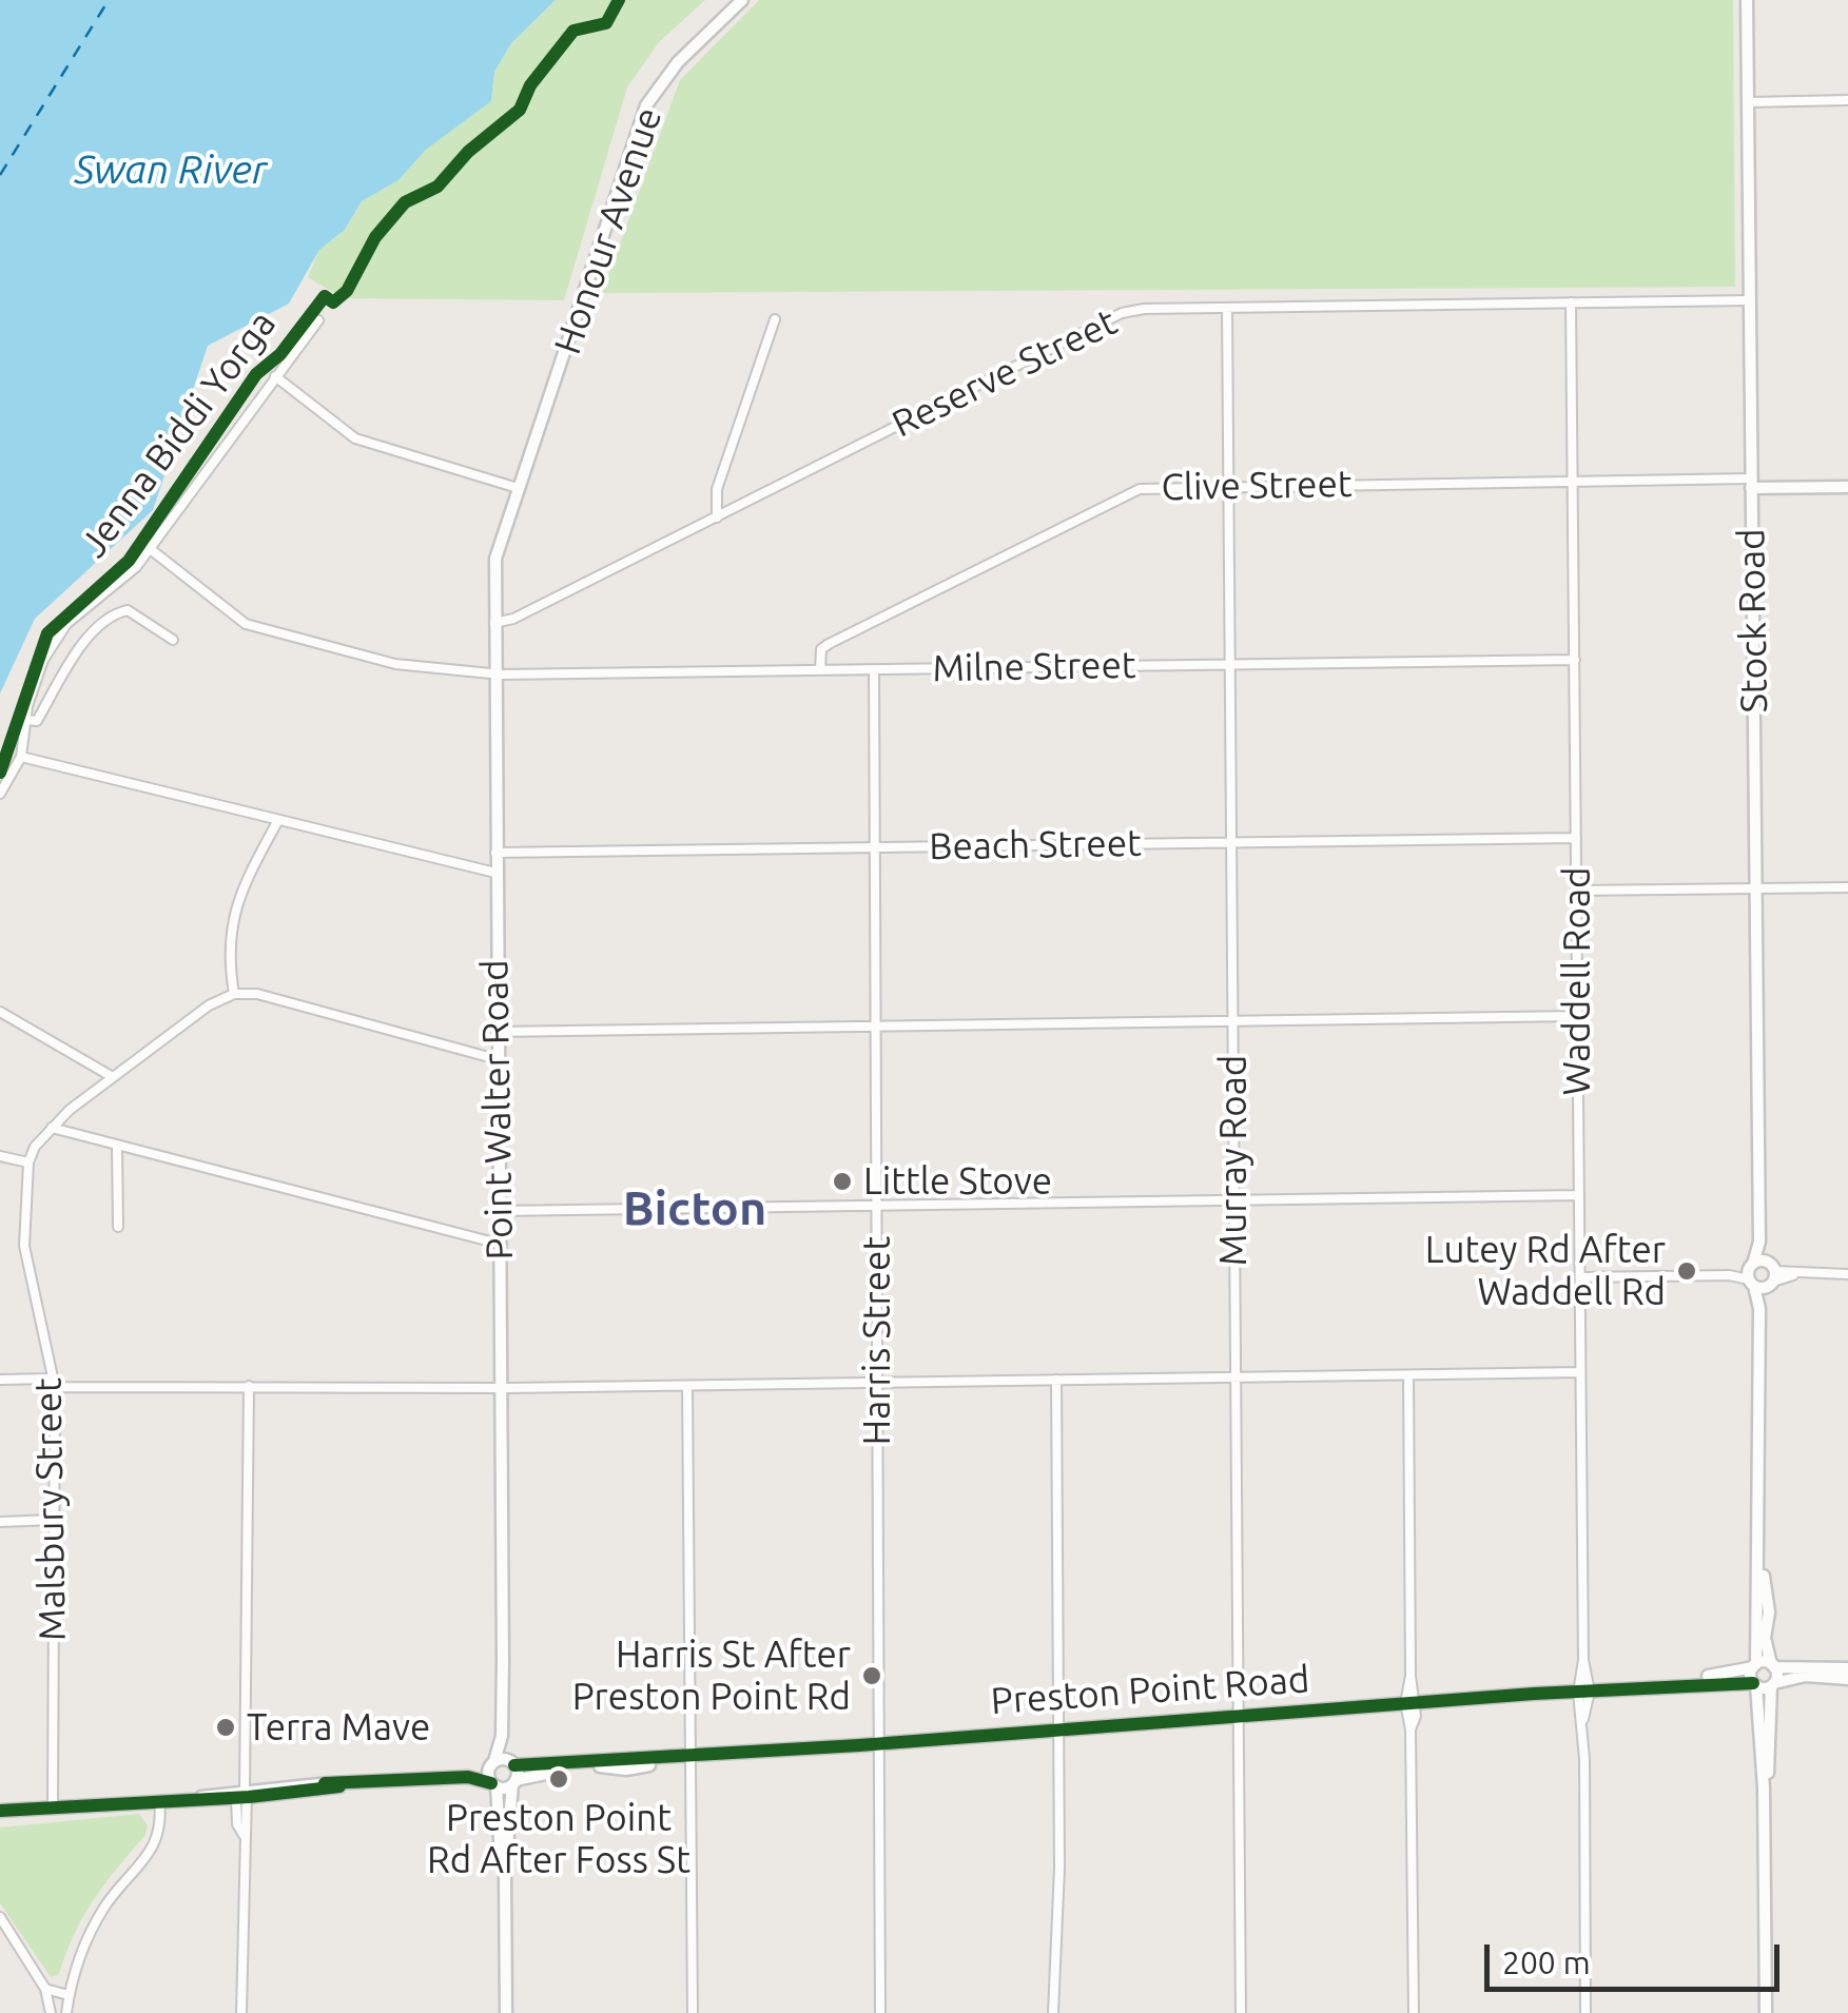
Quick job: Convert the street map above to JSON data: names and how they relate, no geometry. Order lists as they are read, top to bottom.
{
  "streets": {
    "street": [
      "Honour Avenue",
      "Reserve Street",
      "Clive Street",
      "Stock Road",
      "Milne Street",
      "Beach Street",
      "Waddell Road",
      "Point Walter Road",
      "Murray Road",
      "Harris Street",
      "Malsbury Street",
      "Preston Point Road"
    ],
    "cycle path": ["Jenna Biddi Yorga"]
  },
  "crossings": [
    ["Honour Avenue", "Point Walter Road"],
    ["Reserve Street", "Stock Road"],
    ["Reserve Street", "Waddell Road"],
    ["Reserve Street", "Point Walter Road"],
    ["Reserve Street", "Murray Road"],
    ["Clive Street", "Stock Road"],
    ["Clive Street", "Milne Street"],
    ["Clive Street", "Waddell Road"],
    ["Clive Street", "Murray Road"],
    ["Milne Street", "Waddell Road"],
    ["Milne Street", "Point Walter Road"],
    ["Milne Street", "Murray Road"],
    ["Milne Street", "Harris Street"],
    ["Beach Street", "Waddell Road"],
    ["Beach Street", "Point Walter Road"],
    ["Beach Street", "Murray Road"],
    ["Beach Street", "Harris Street"],
    ["Waddell Road", "Preston Point Road"],
    ["Point Walter Road", "Preston Point Road"],
    ["Murray Road", "Preston Point Road"],
    ["Harris Street", "Preston Point Road"]
  ],
  "districts": ["Bicton"],
  "water": ["Swan River"],
  "places": [
    "Little Stove",
    "Lutey Rd After Waddell Rd",
    "Harris St After Preston Point Rd",
    "Terra Mave",
    "Preston Point Rd After Foss St"
  ],
  "scale_bar": "200 m"
}
